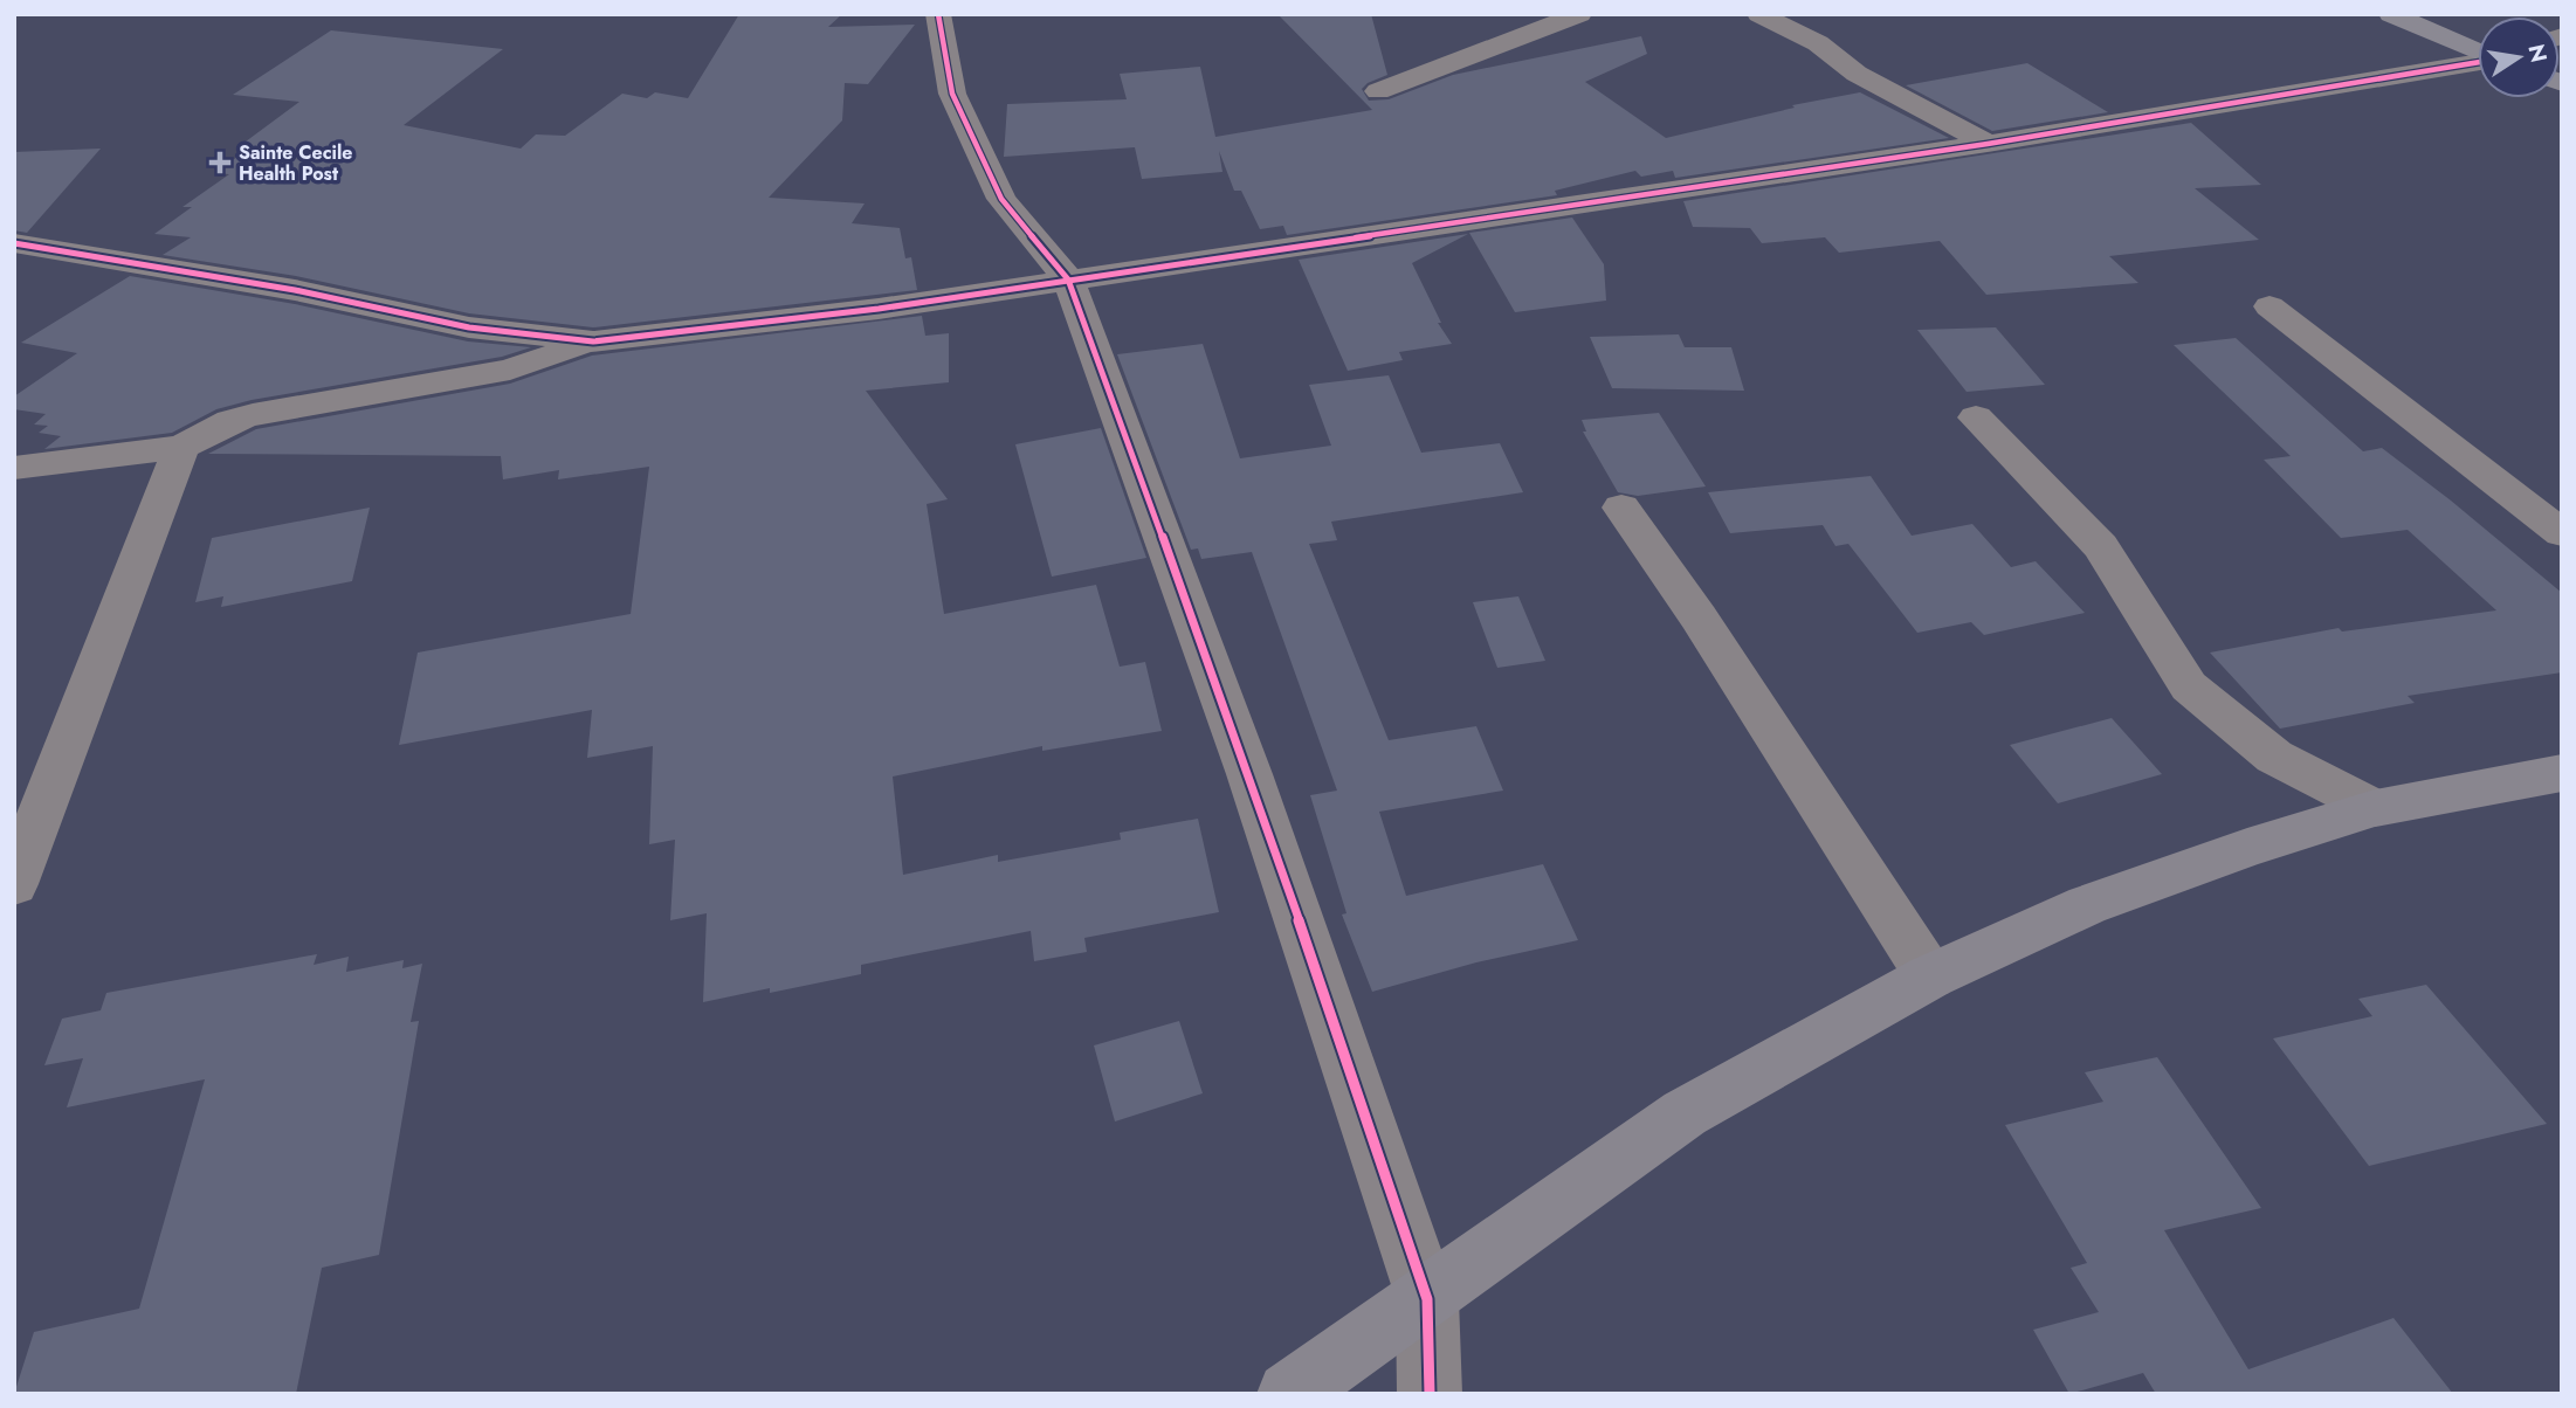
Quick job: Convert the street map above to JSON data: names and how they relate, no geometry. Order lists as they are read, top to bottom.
{
  "places": {
    "health": ["Sainte Cecile Health Post"]
  },
  "north": "right"
}
